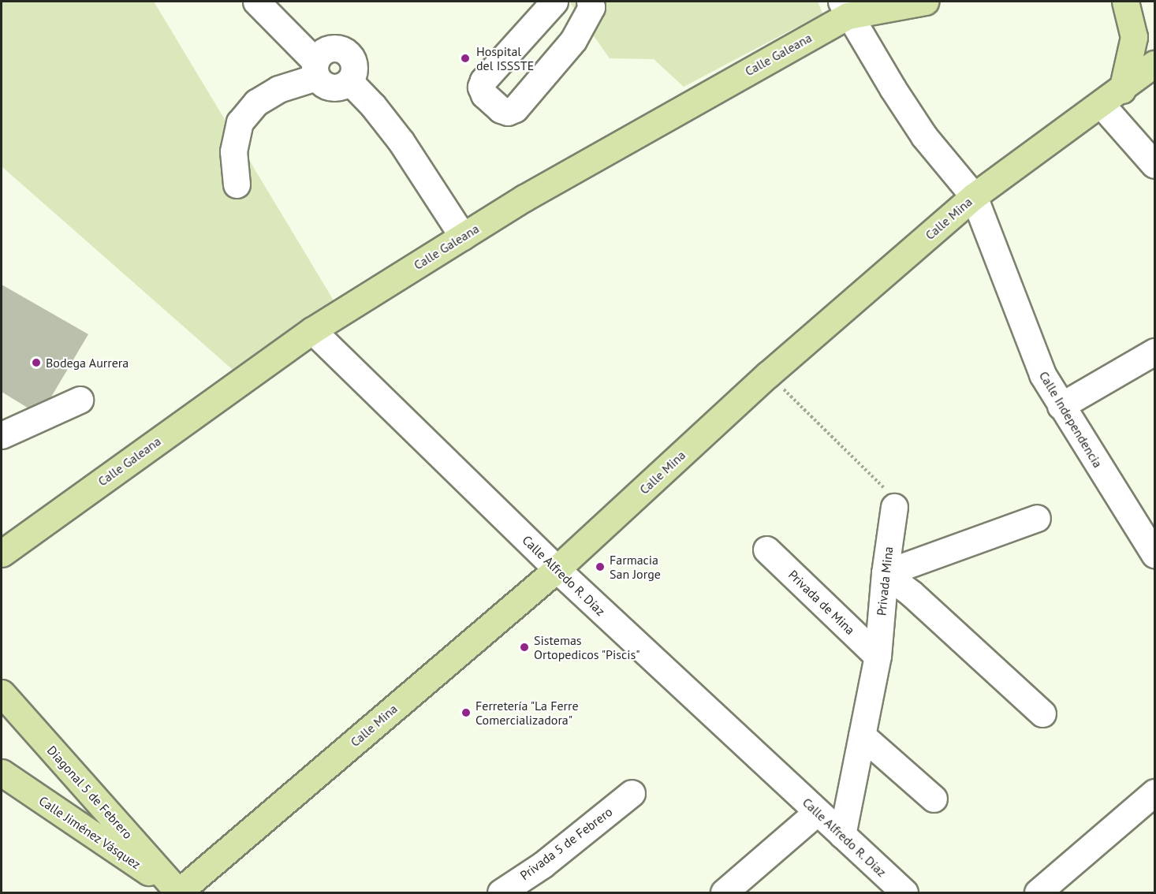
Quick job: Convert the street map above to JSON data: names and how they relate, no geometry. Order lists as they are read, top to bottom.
{
  "streets": {
    "main road": [
      "Calle Galeana",
      "Calle Mina",
      "Diagonal 5 de Febrero",
      "Calle Jiménez Vásquez"
    ],
    "street": [
      "Calle Independencia",
      "Calle Alfredo R. Díaz",
      "Privada Mina",
      "Privada de Mina",
      "Privada 5 de Febrero"
    ]
  },
  "crossings": [
    ["Calle Galeana", "Calle Independencia"],
    ["Calle Galeana", "Calle Alfredo R. Díaz"],
    ["Calle Mina", "Calle Independencia"],
    ["Calle Mina", "Calle Alfredo R. Díaz"],
    ["Calle Mina", "Diagonal 5 de Febrero"],
    ["Calle Mina", "Calle Jiménez Vásquez"],
    ["Calle Alfredo R. Díaz", "Privada Mina"],
    ["Privada Mina", "Privada de Mina"],
    ["Diagonal 5 de Febrero", "Calle Jiménez Vásquez"]
  ],
  "places": [
    "Hospital del ISSSTE",
    "Bodega Aurrera",
    "Farmacia San Jorge",
    "Sistemas Ortopedicos \"Piscis\"",
    "Ferretería \"La Ferre Comercializadora\""
  ]
}
